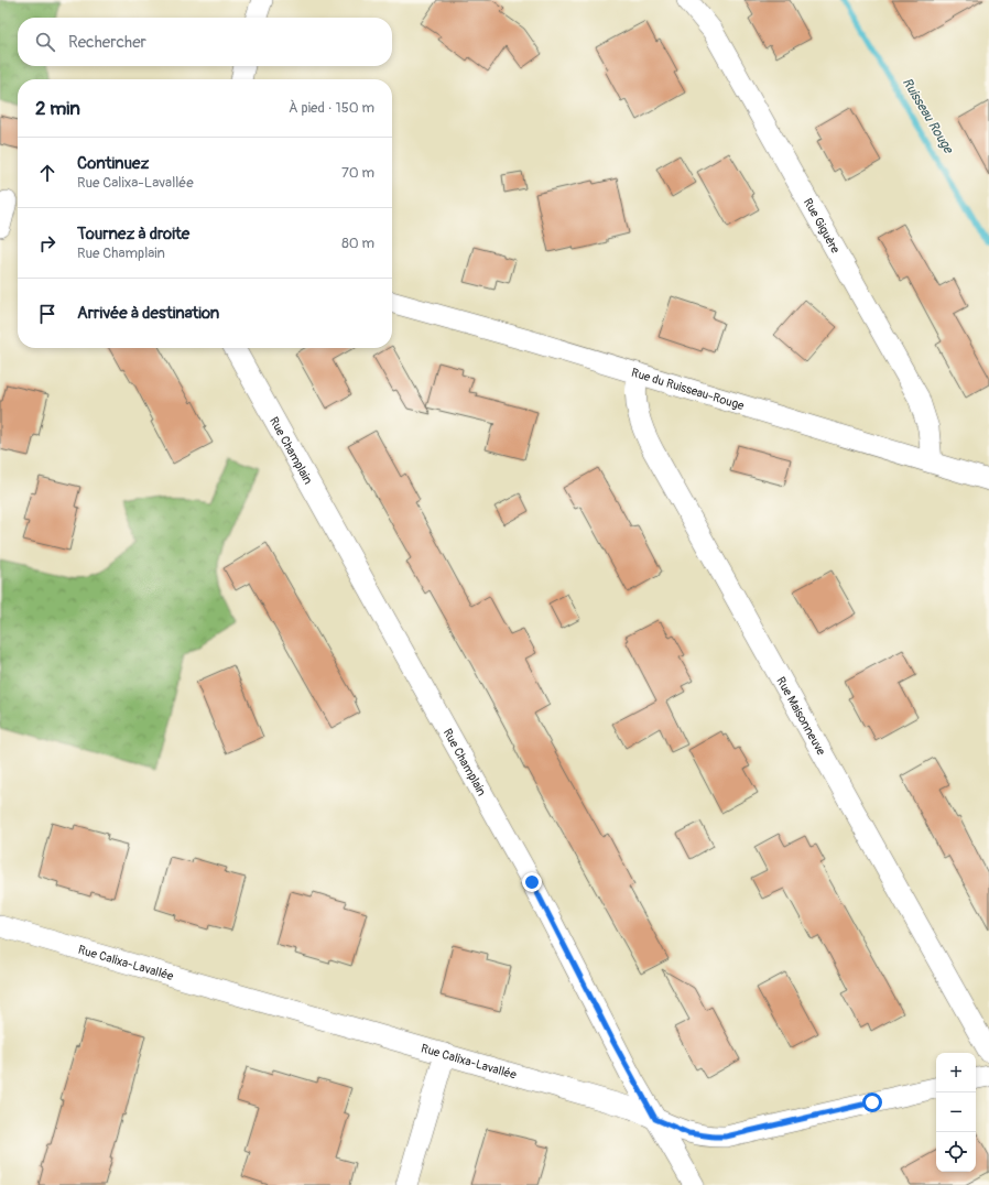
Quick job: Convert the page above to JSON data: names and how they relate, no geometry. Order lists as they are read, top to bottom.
{
  "streets": {
    "street": [
      "Rue Giguère",
      "Rue du Ruisseau-Rouge",
      "Rue Champlain",
      "Rue Maisonneuve",
      "Rue Calixa-Lavallée"
    ]
  },
  "crossings": [
    ["Rue Giguère", "Rue du Ruisseau-Rouge"],
    ["Rue du Ruisseau-Rouge", "Rue Maisonneuve"],
    ["Rue Champlain", "Rue Calixa-Lavallée"]
  ],
  "water": ["Ruisseau Rouge"],
  "page": {
    "search": "Rechercher",
    "heading": ["2 min", "À pied · 150 m"],
    "list": [
      ["Continuez", "Rue Calixa-Lavallée", "70 m"],
      ["Tournez à droite", "Rue Champlain", "80 m"],
      "Arrivée à destination"
    ],
    "map_buttons": ["+", "−"]
  }
}
